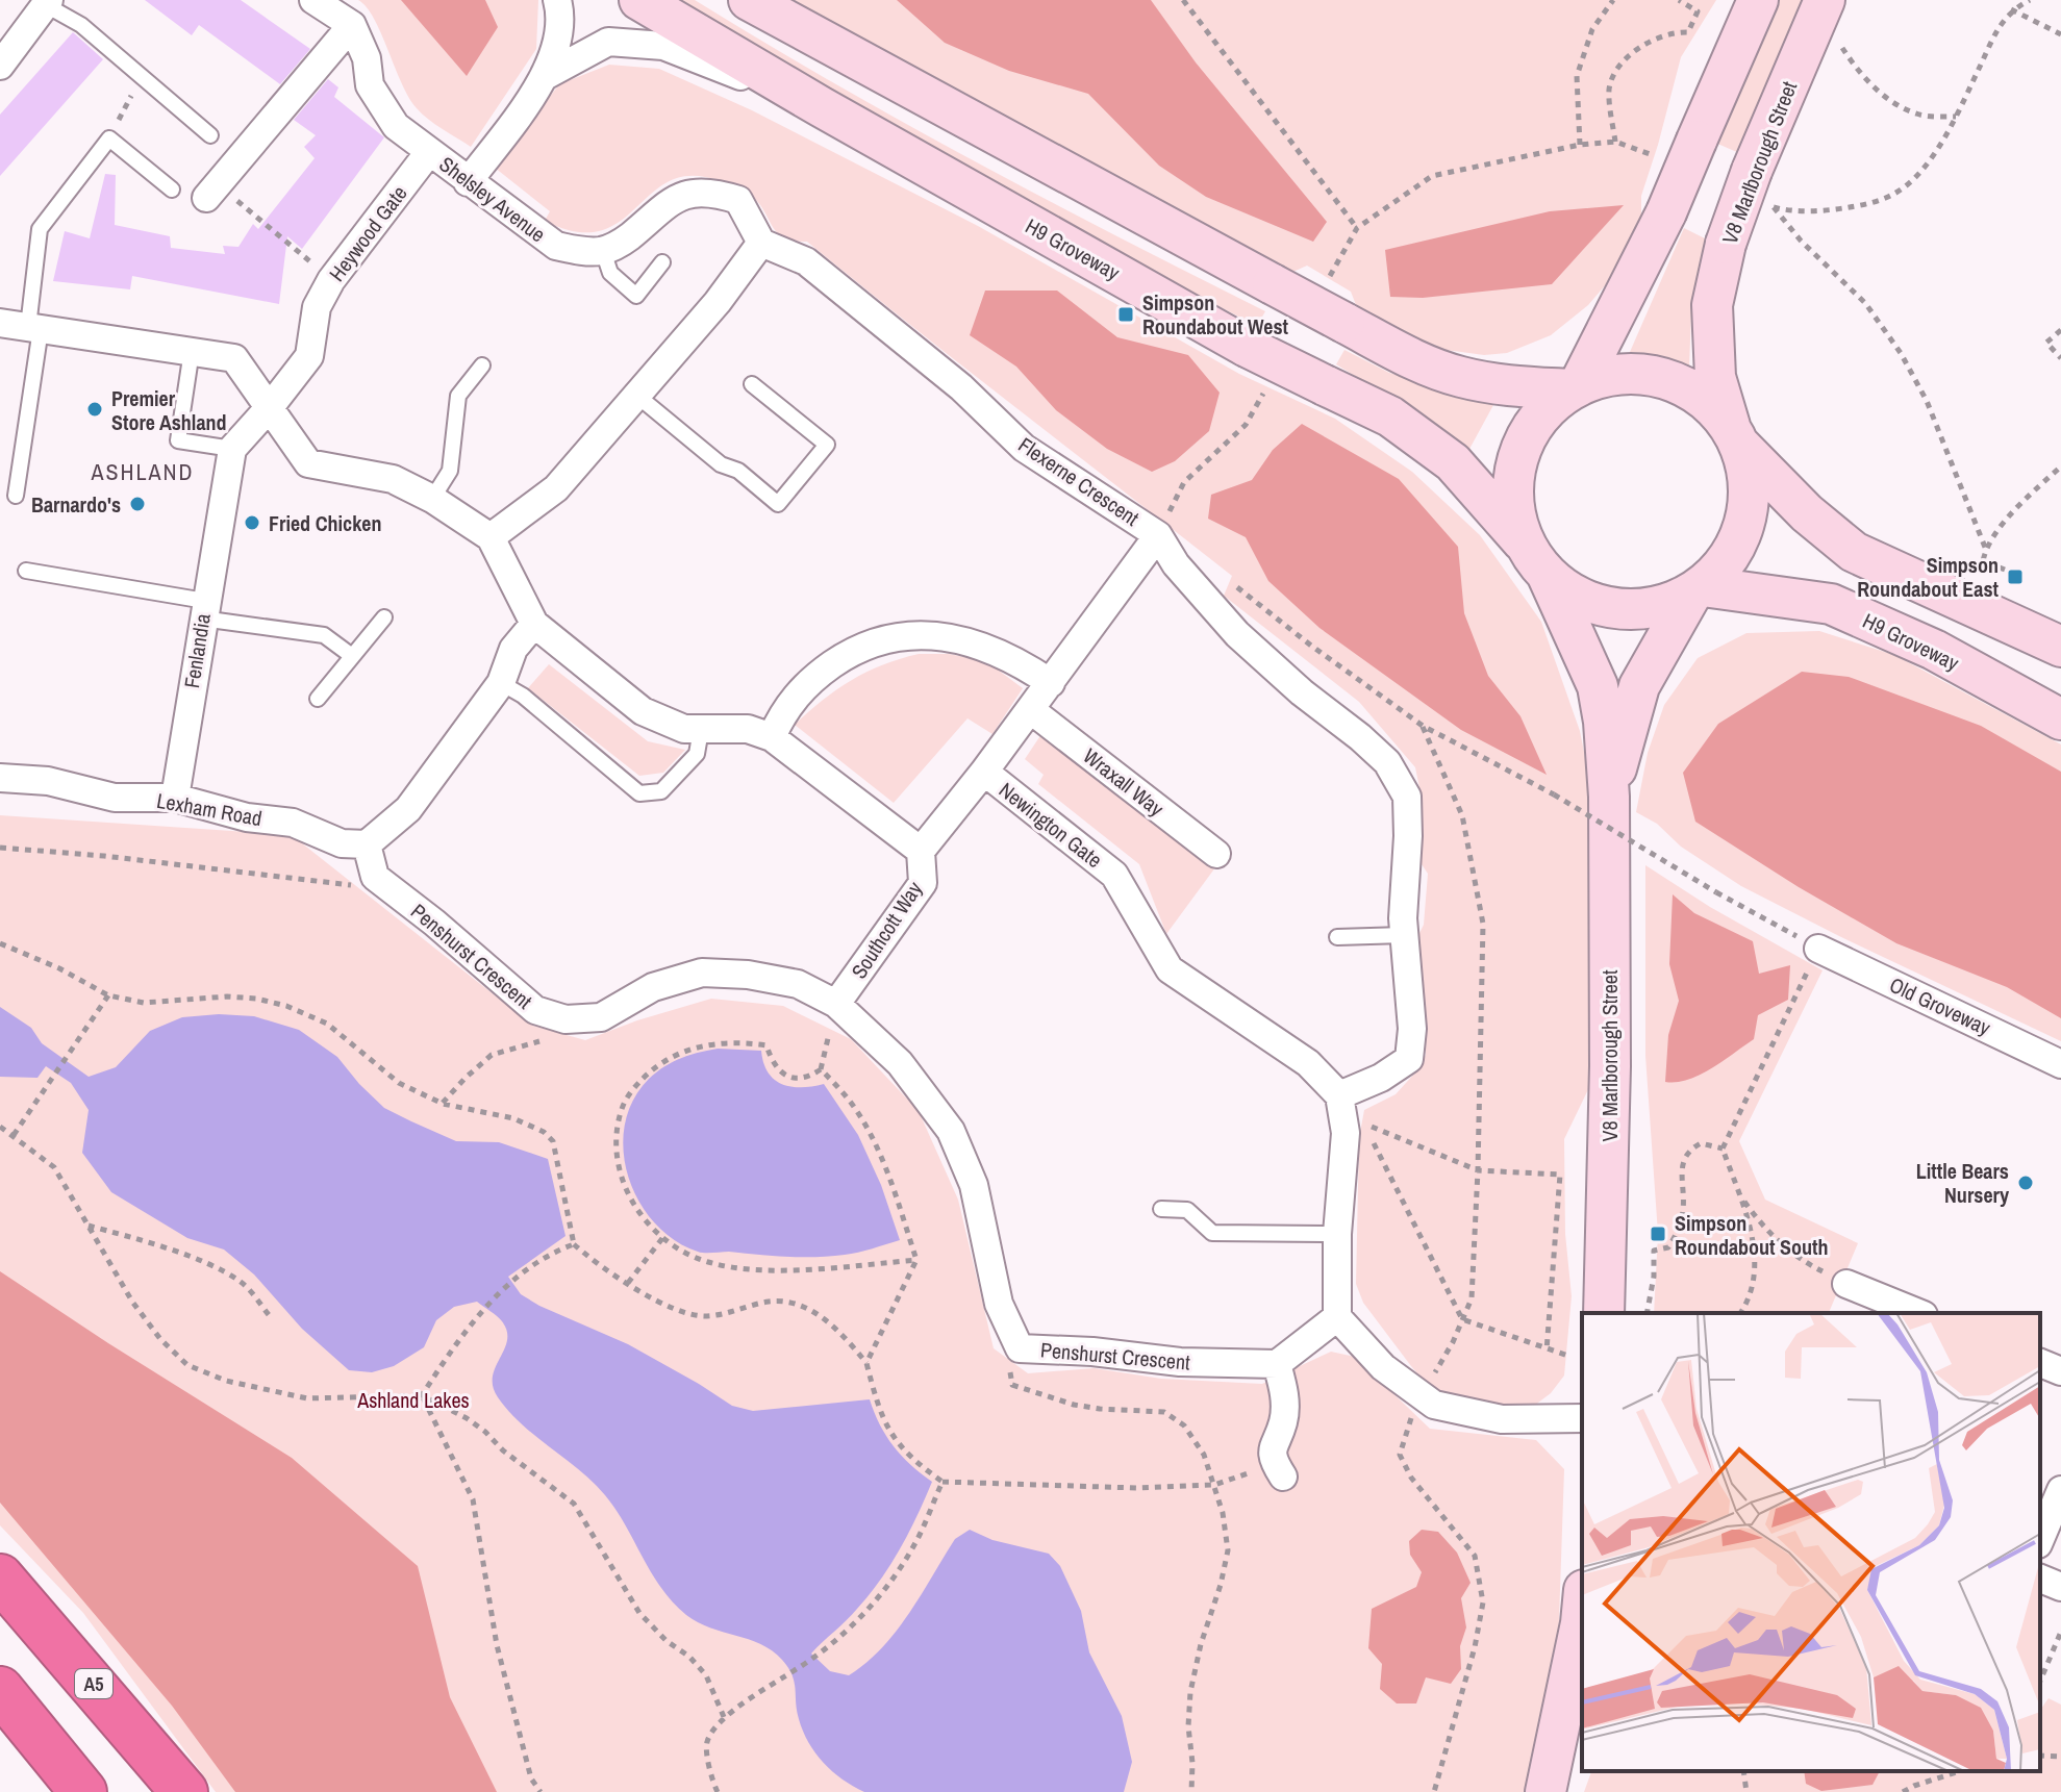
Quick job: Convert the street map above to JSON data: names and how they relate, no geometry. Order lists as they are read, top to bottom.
{
  "streets": {
    "highway": ["A5"],
    "street": [
      "V8 Marlborough Street",
      "Shelsley Avenue",
      "Heywood Gate",
      "H9 Groveway",
      "Flexerne Crescent",
      "Fenlandia",
      "Wraxall Way",
      "Lexham Road",
      "Newington Gate",
      "Southcott Way",
      "Penshurst Crescent",
      "Old Groveway"
    ]
  },
  "crossings": [
    ["V8 Marlborough Street", "H9 Groveway"],
    ["Shelsley Avenue", "Heywood Gate"],
    ["Heywood Gate", "Fenlandia"],
    ["Flexerne Crescent", "Newington Gate"],
    ["Fenlandia", "Lexham Road"],
    ["Newington Gate", "Southcott Way"],
    ["Southcott Way", "Penshurst Crescent"]
  ],
  "districts": ["ASHLAND"],
  "parks": ["Ashland Lakes"],
  "places": {
    "transit": ["Simpson Roundabout West", "Simpson Roundabout East", "Simpson Roundabout South"],
    "other": [
      "Premier Store Ashland",
      "Barnardo's",
      "Fried Chicken",
      "Little Bears Nursery"
    ]
  }
}
